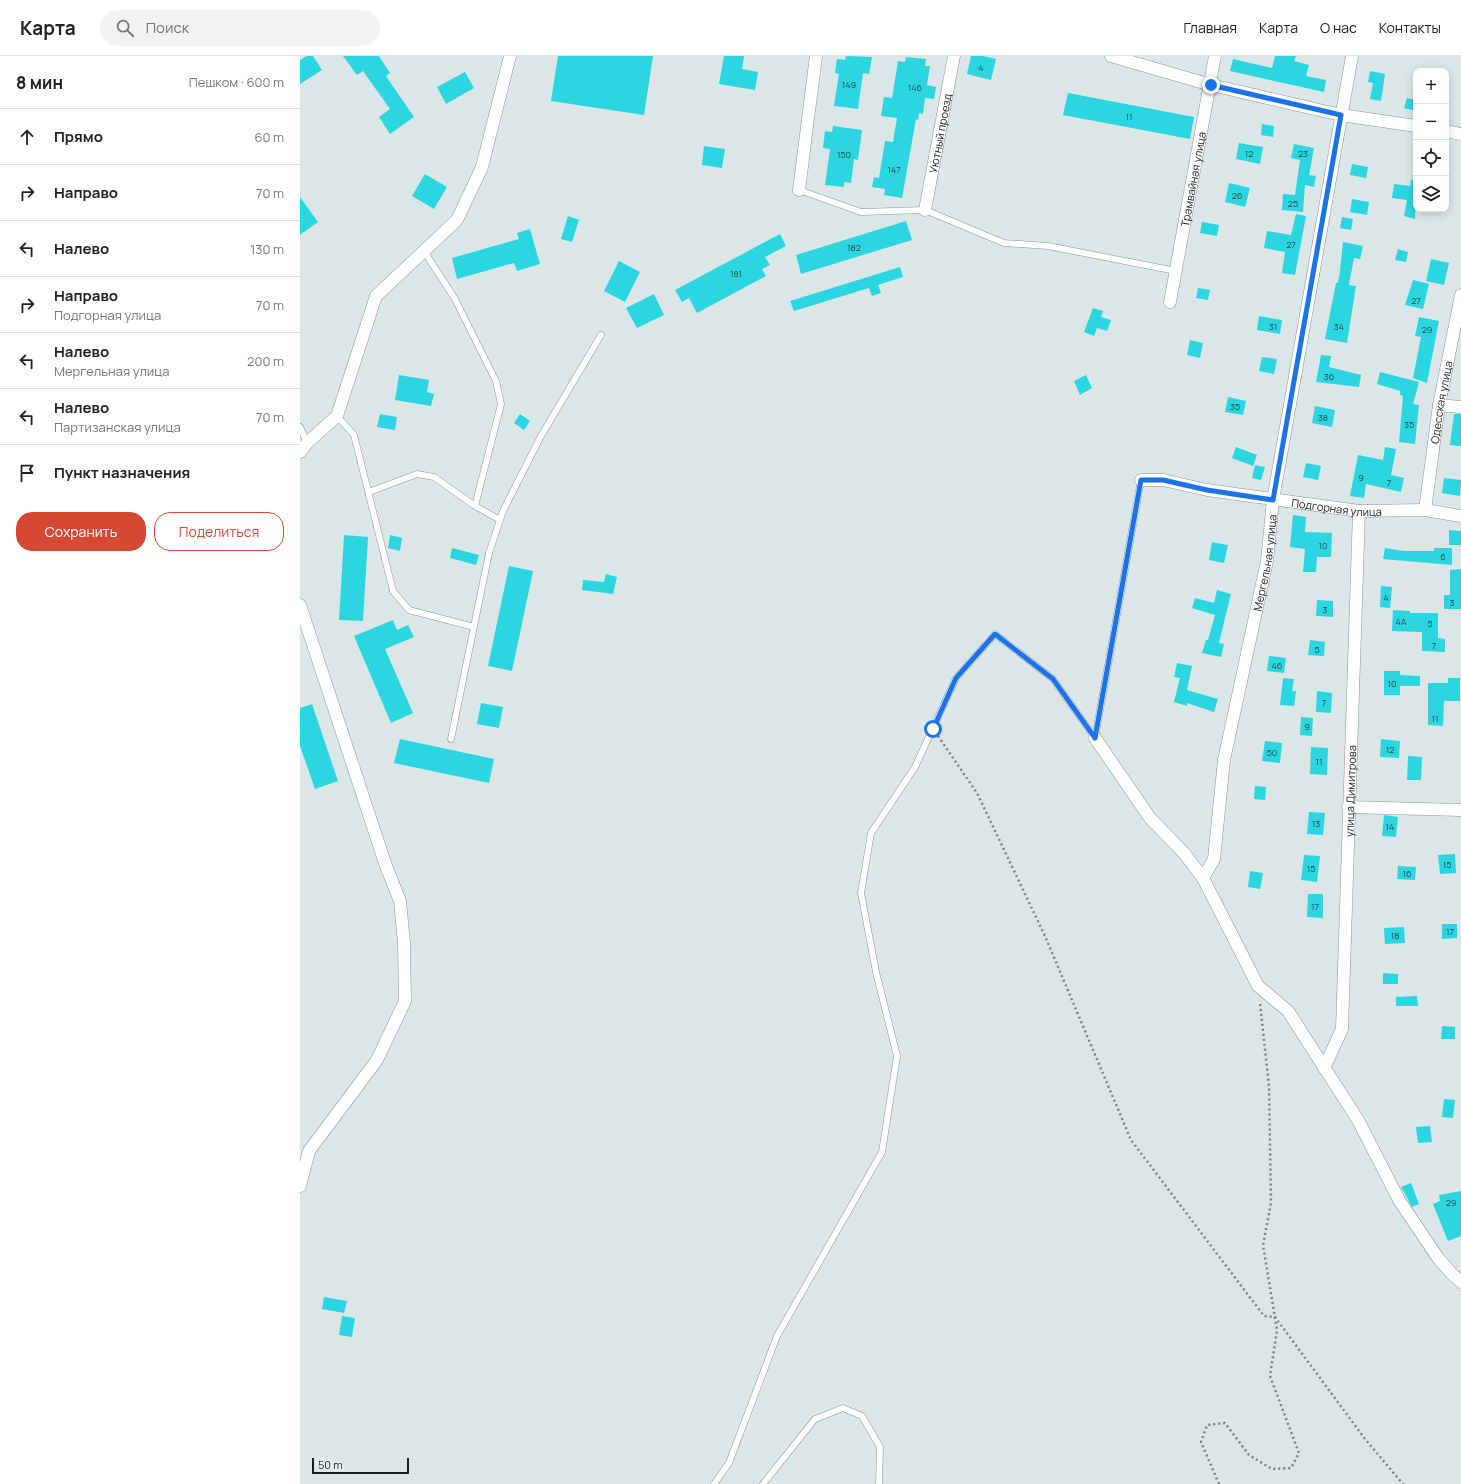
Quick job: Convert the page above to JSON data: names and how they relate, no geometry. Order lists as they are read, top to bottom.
{
  "streets": {
    "street": [
      "Уютный проезд",
      "Трамвайная улица",
      "Одесская улица",
      "Подгорная улица",
      "Мергельная улица",
      "улица Димитрова"
    ]
  },
  "crossings": [
    ["Одесская улица", "Подгорная улица"],
    ["Подгорная улица", "Мергельная улица"],
    ["Подгорная улица", "улица Димитрова"]
  ],
  "house_numbers": [
    "4",
    "149",
    "146",
    "11",
    "12",
    "23",
    "150",
    "147",
    "26",
    "25",
    "27",
    "182",
    "181",
    "27",
    "31",
    "34",
    "29",
    "36",
    "35",
    "38",
    "35",
    "9",
    "7",
    "10",
    "6",
    "4",
    "3",
    "3",
    "4А",
    "5",
    "7",
    "5",
    "46",
    "10",
    "7",
    "11",
    "9",
    "12",
    "50",
    "11",
    "13",
    "14",
    "15",
    "15",
    "16",
    "17",
    "17",
    "18",
    "29"
  ],
  "scale_bar": "50 m",
  "page": {
    "header": "Карта",
    "search": "Поиск",
    "nav": [
      "Главная",
      "Карта",
      "О нас",
      "Контакты"
    ],
    "heading": ["8 мин", "Пешком · 600 m"],
    "map_buttons": ["+", "−"],
    "list": [
      ["Прямо", "60 m"],
      ["Направо", "70 m"],
      ["Налево", "130 m"],
      ["Направо", "Подгорная улица", "70 m"],
      ["Налево", "Мергельная улица", "200 m"],
      ["Налево", "Партизанская улица", "70 m"],
      "Пункт назначения"
    ],
    "buttons": ["Сохранить", "Поделиться"],
    "scale": "50 m"
  }
}
